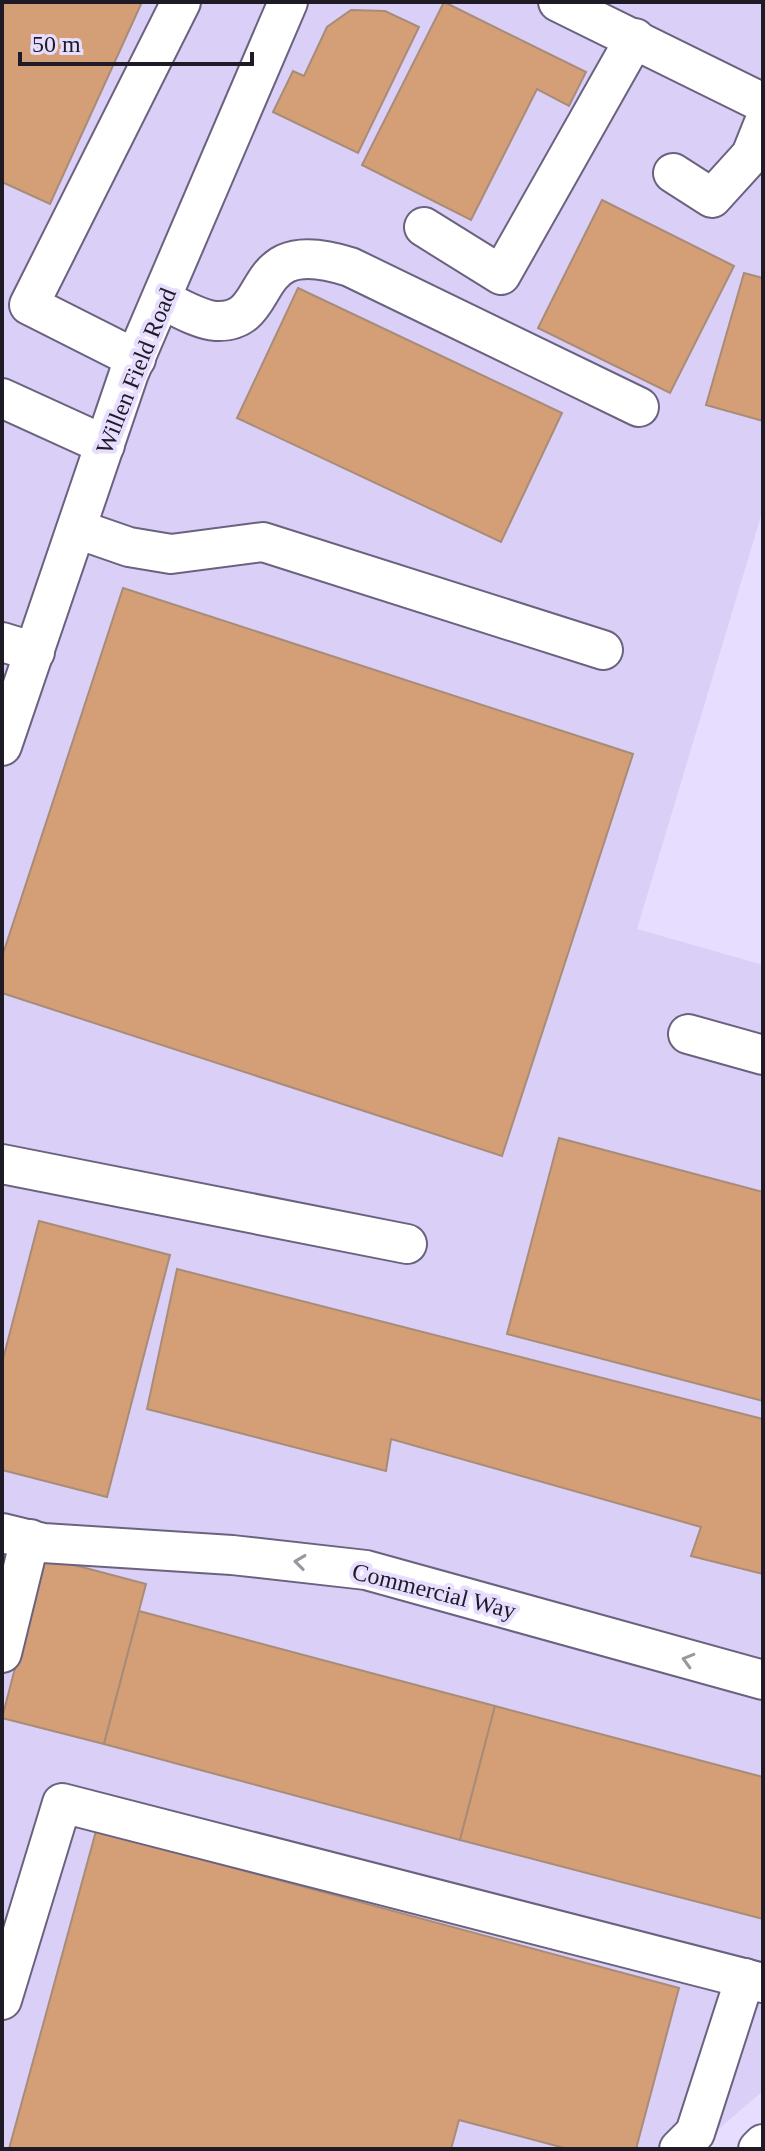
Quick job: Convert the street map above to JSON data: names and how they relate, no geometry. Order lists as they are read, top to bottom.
{
  "streets": {
    "street": ["Willen Field Road", "Commercial Way"]
  },
  "one_way": ["Commercial Way"],
  "scale_bar": "50 m"
}
